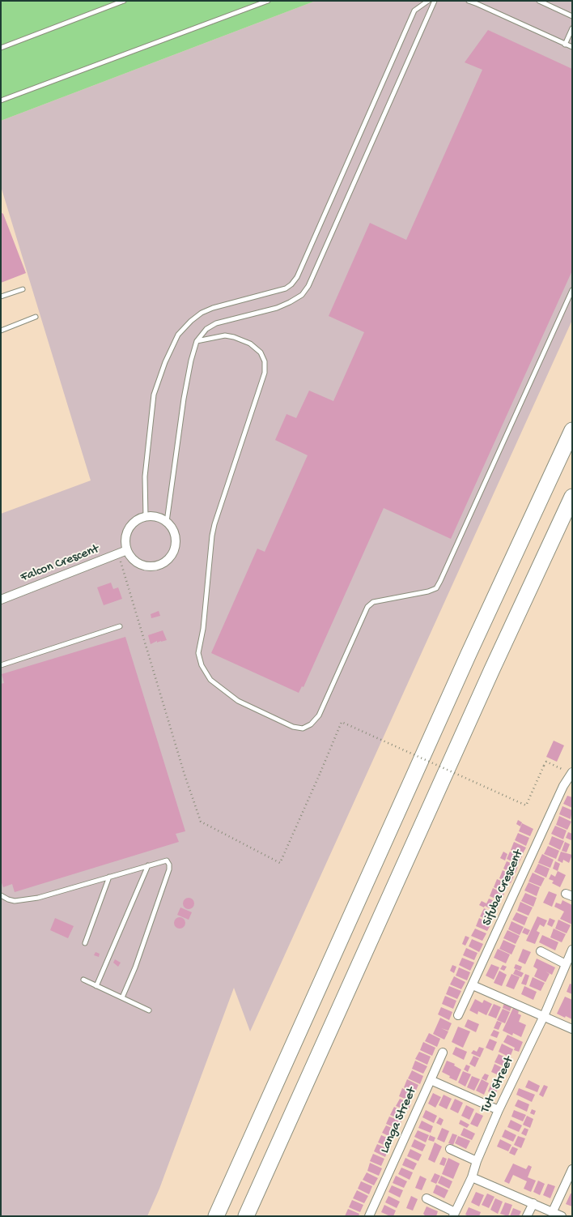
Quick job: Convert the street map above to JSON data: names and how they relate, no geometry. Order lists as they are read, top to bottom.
{
  "streets": {
    "street": [
      "Falcon Crescent",
      "Sifuba Crescent",
      "Tutu Street",
      "Langa Street"
    ]
  },
  "crossings": [
    ["Tutu Street", "Langa Street"]
  ]
}
